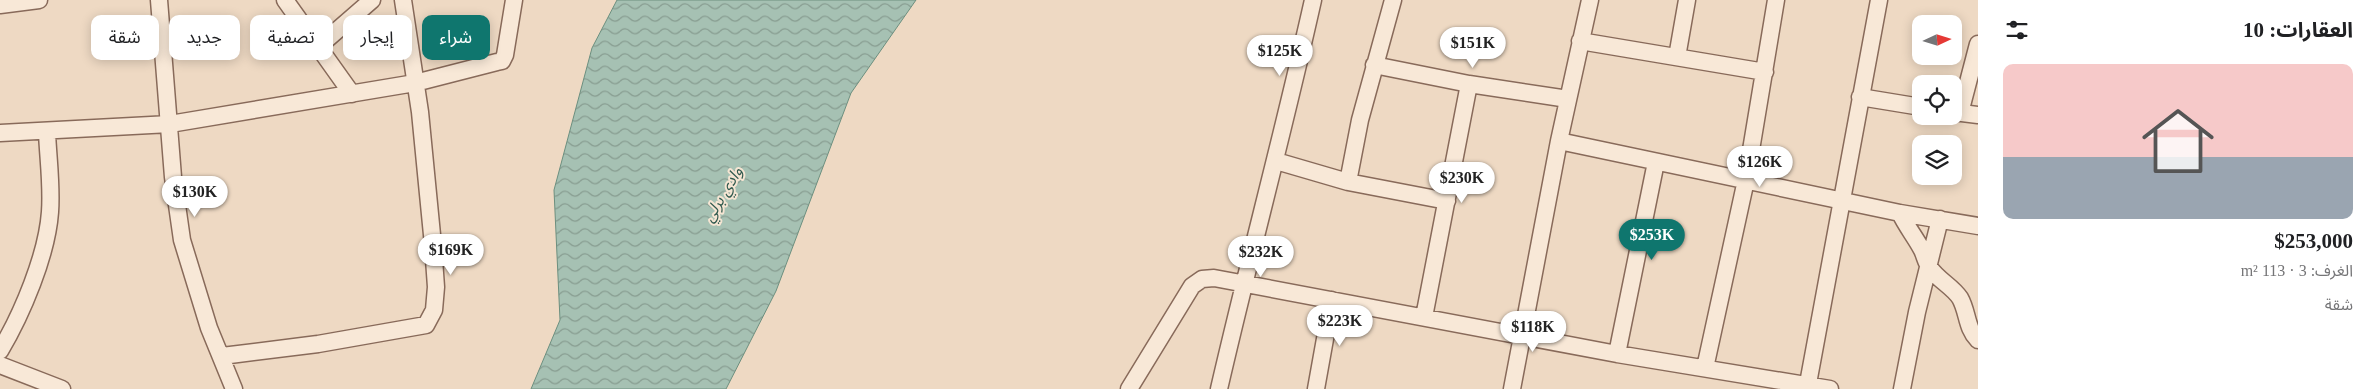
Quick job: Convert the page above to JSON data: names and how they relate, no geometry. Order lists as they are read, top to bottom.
{
  "water": ["وادي برلي"],
  "north": "right",
  "page": {
    "heading": "العقارات: 10",
    "chip": [
      "شراء",
      "إيجار",
      "تصفية",
      "جديد",
      "شقة"
    ],
    "price": [
      "$151K",
      "$125K",
      "$126K",
      "$230K",
      "$130K",
      "$253K",
      "$169K",
      "$232K",
      "$223K",
      "$118K"
    ],
    "list": [
      {
        "name": "$253,000",
        "note": "الغرف: 3 · 113 m² · شقة"
      }
    ]
  }
}
